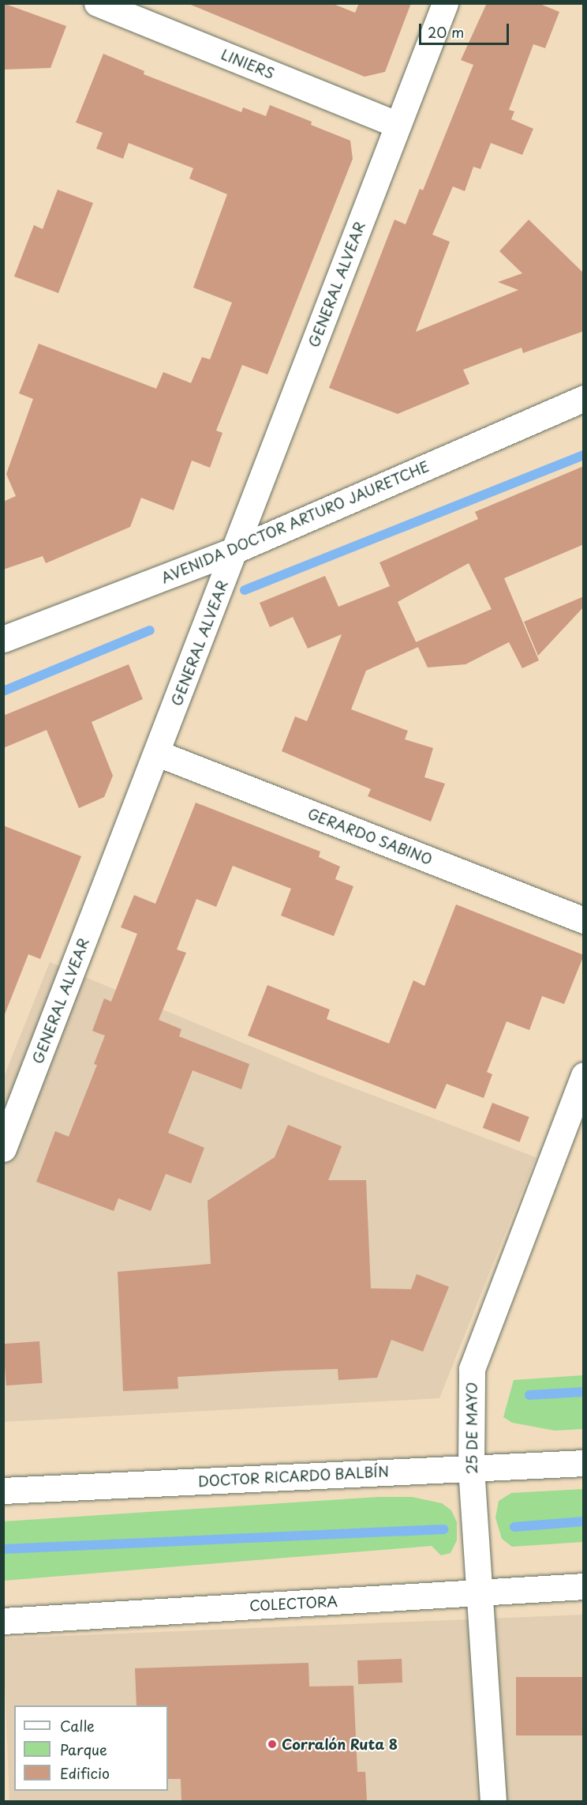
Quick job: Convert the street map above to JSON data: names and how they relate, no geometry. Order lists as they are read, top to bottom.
{
  "streets": {
    "street": [
      "LINIERS",
      "GENERAL ALVEAR",
      "AVENIDA DOCTOR ARTURO JAURETCHE",
      "GERARDO SABINO",
      "25 DE MAYO",
      "DOCTOR RICARDO BALBÍN",
      "COLECTORA"
    ]
  },
  "crossings": [
    ["LINIERS", "GENERAL ALVEAR"],
    ["GENERAL ALVEAR", "AVENIDA DOCTOR ARTURO JAURETCHE"],
    ["GENERAL ALVEAR", "GERARDO SABINO"],
    ["25 DE MAYO", "DOCTOR RICARDO BALBÍN"],
    ["25 DE MAYO", "COLECTORA"]
  ],
  "places": ["Corralón Ruta 8"],
  "legend": ["Calle", "Parque", "Edificio"],
  "scale_bar": "20 m"
}
